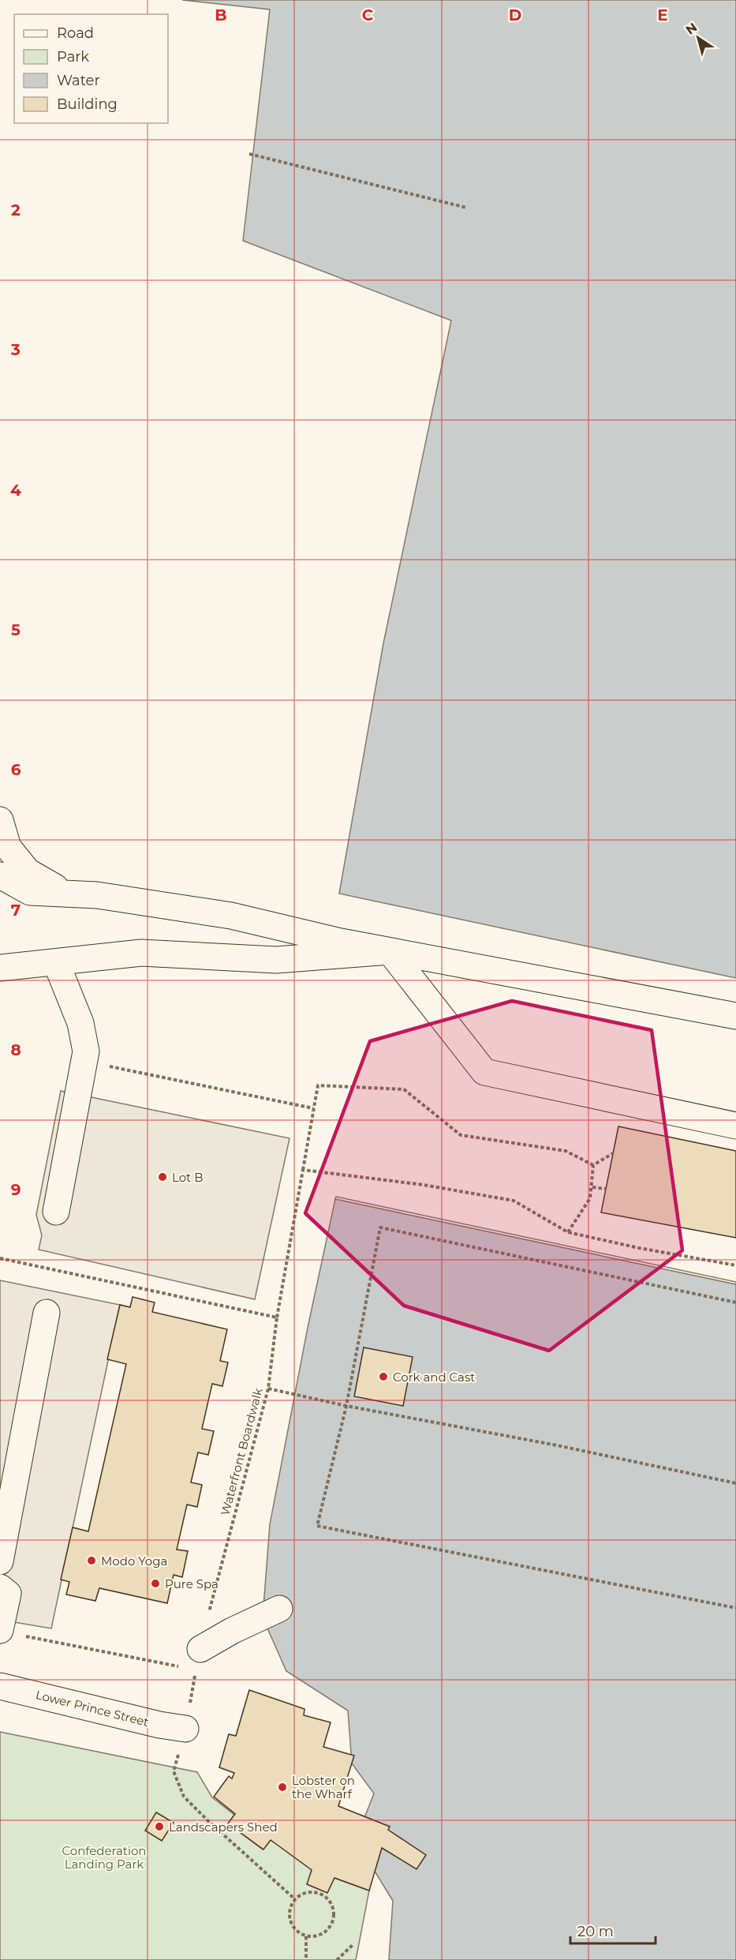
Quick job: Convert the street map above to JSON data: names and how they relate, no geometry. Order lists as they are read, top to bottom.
{
  "streets": {
    "street": ["Lower Prince Street"],
    "path": ["Waterfront Boardwalk"]
  },
  "parks": ["Confederation Landing Park"],
  "places": [
    "Lot B",
    "Cork and Cast",
    "Modo Yoga",
    "Pure Spa",
    "Lobster on the Wharf",
    "Landscapers Shed"
  ],
  "legend": [
    "Road",
    "Park",
    "Water",
    "Building"
  ],
  "scale_bar": "20 m",
  "north": "top left",
  "grid": {
    "columns": [
      "B",
      "C",
      "D",
      "E"
    ],
    "rows": [
      "2",
      "3",
      "4",
      "5",
      "6",
      "7",
      "8",
      "9"
    ]
  }
}
